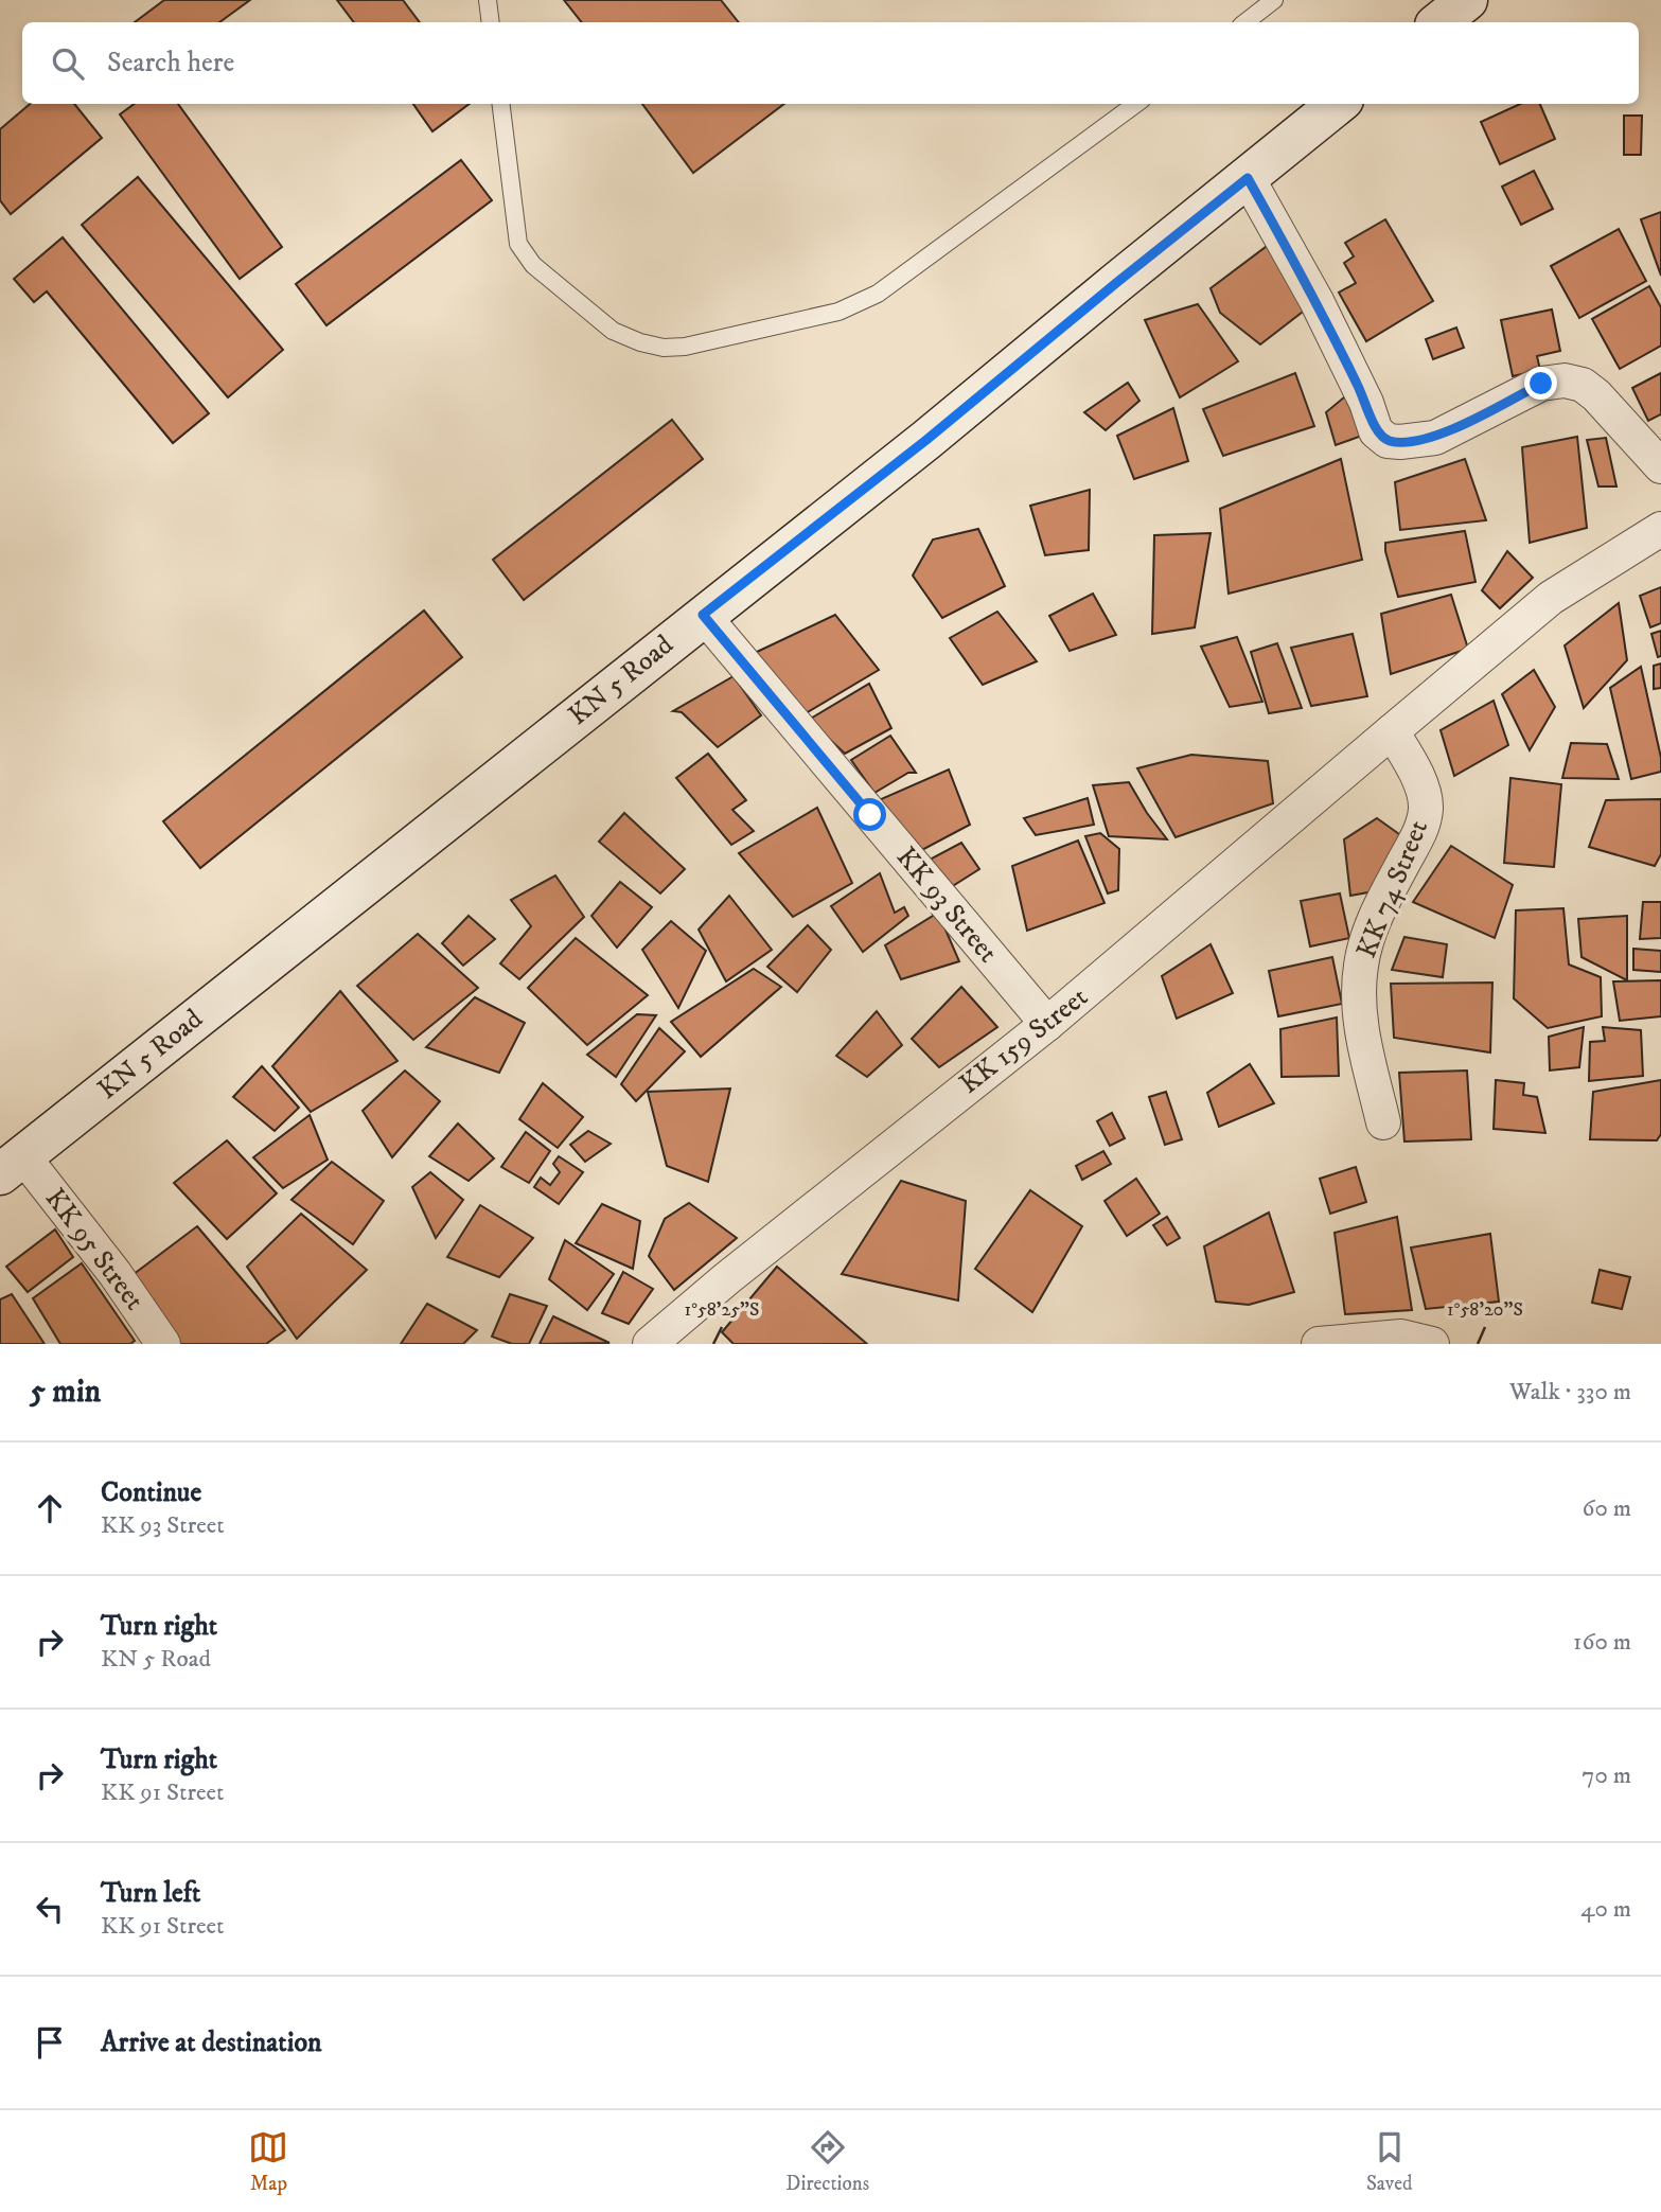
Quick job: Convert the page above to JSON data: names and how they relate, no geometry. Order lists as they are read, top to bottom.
{
  "streets": {
    "main road": ["KN 5 Road"],
    "street": [
      "KK 74 Street",
      "KK 93 Street",
      "KK 159 Street",
      "KK 95 Street"
    ]
  },
  "crossings": [
    ["KN 5 Road", "KK 93 Street"],
    ["KN 5 Road", "KK 95 Street"],
    ["KK 74 Street", "KK 159 Street"],
    ["KK 93 Street", "KK 159 Street"]
  ],
  "page": {
    "search": "Search here",
    "heading": ["5 min", "Walk · 330 m"],
    "list": [
      ["Continue", "KK 93 Street", "60 m"],
      ["Turn right", "KN 5 Road", "160 m"],
      ["Turn right", "KK 91 Street", "70 m"],
      ["Turn left", "KK 91 Street", "40 m"],
      "Arrive at destination"
    ],
    "nav": ["Map", "Directions", "Saved"]
  },
  "coordinates": ["1°58'25\"S", "1°58'20\"S"]
}
